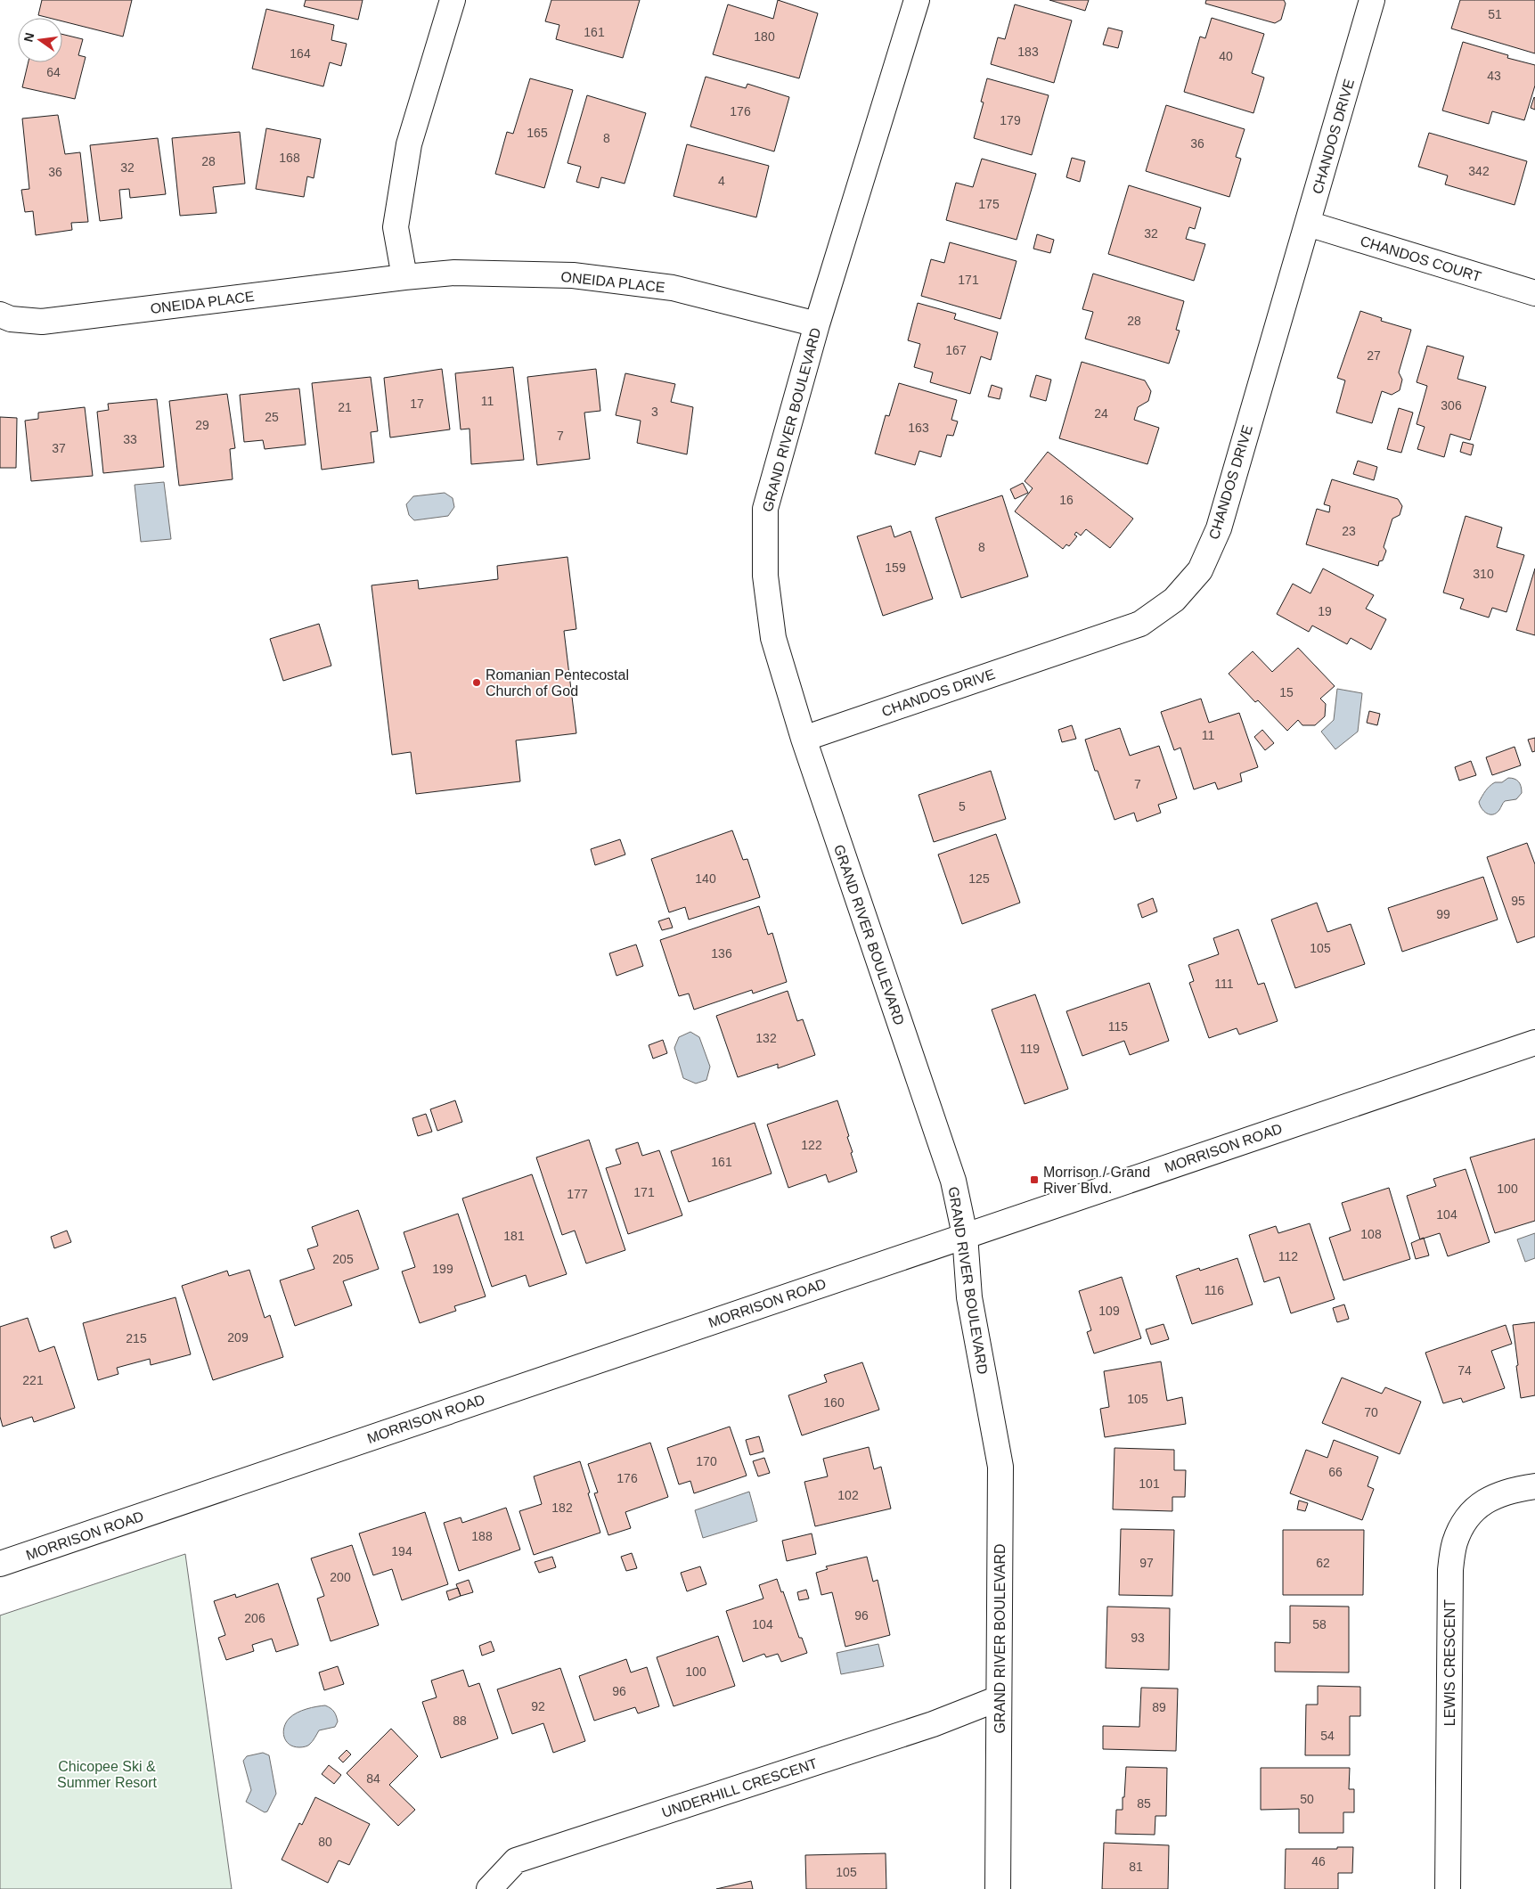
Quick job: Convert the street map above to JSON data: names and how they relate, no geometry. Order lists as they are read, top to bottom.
{
  "streets": {
    "street": [
      "CHANDOS DRIVE",
      "CHANDOS COURT",
      "ONEIDA PLACE",
      "GRAND RIVER BOULEVARD",
      "MORRISON ROAD",
      "LEWIS CRESCENT",
      "UNDERHILL CRESCENT"
    ]
  },
  "crossings": [
    ["CHANDOS DRIVE", "CHANDOS COURT"],
    ["CHANDOS DRIVE", "GRAND RIVER BOULEVARD"],
    ["ONEIDA PLACE", "GRAND RIVER BOULEVARD"],
    ["GRAND RIVER BOULEVARD", "MORRISON ROAD"],
    ["GRAND RIVER BOULEVARD", "UNDERHILL CRESCENT"]
  ],
  "parks": ["Chicopee Ski & Summer Resort"],
  "places": {
    "other": ["Romanian Pentecostal Church of God"],
    "transit": ["Morrison / Grand River Blvd."]
  },
  "house_numbers": [
    "51",
    "161",
    "180",
    "183",
    "164",
    "40",
    "64",
    "43",
    "176",
    "179",
    "165",
    "8",
    "36",
    "168",
    "28",
    "32",
    "342",
    "36",
    "4",
    "175",
    "32",
    "171",
    "28",
    "167",
    "27",
    "11",
    "17",
    "306",
    "21",
    "3",
    "24",
    "25",
    "29",
    "163",
    "7",
    "33",
    "37",
    "16",
    "23",
    "8",
    "159",
    "310",
    "19",
    "15",
    "11",
    "7",
    "5",
    "140",
    "125",
    "95",
    "99",
    "105",
    "136",
    "111",
    "115",
    "132",
    "119",
    "122",
    "161",
    "100",
    "171",
    "177",
    "104",
    "108",
    "181",
    "112",
    "205",
    "199",
    "116",
    "109",
    "209",
    "215",
    "74",
    "221",
    "105",
    "160",
    "70",
    "170",
    "66",
    "176",
    "101",
    "102",
    "182",
    "188",
    "194",
    "97",
    "62",
    "200",
    "96",
    "206",
    "104",
    "58",
    "93",
    "100",
    "96",
    "92",
    "89",
    "88",
    "54",
    "84",
    "50",
    "85",
    "80",
    "46",
    "81",
    "105"
  ],
  "north": "left"
}
